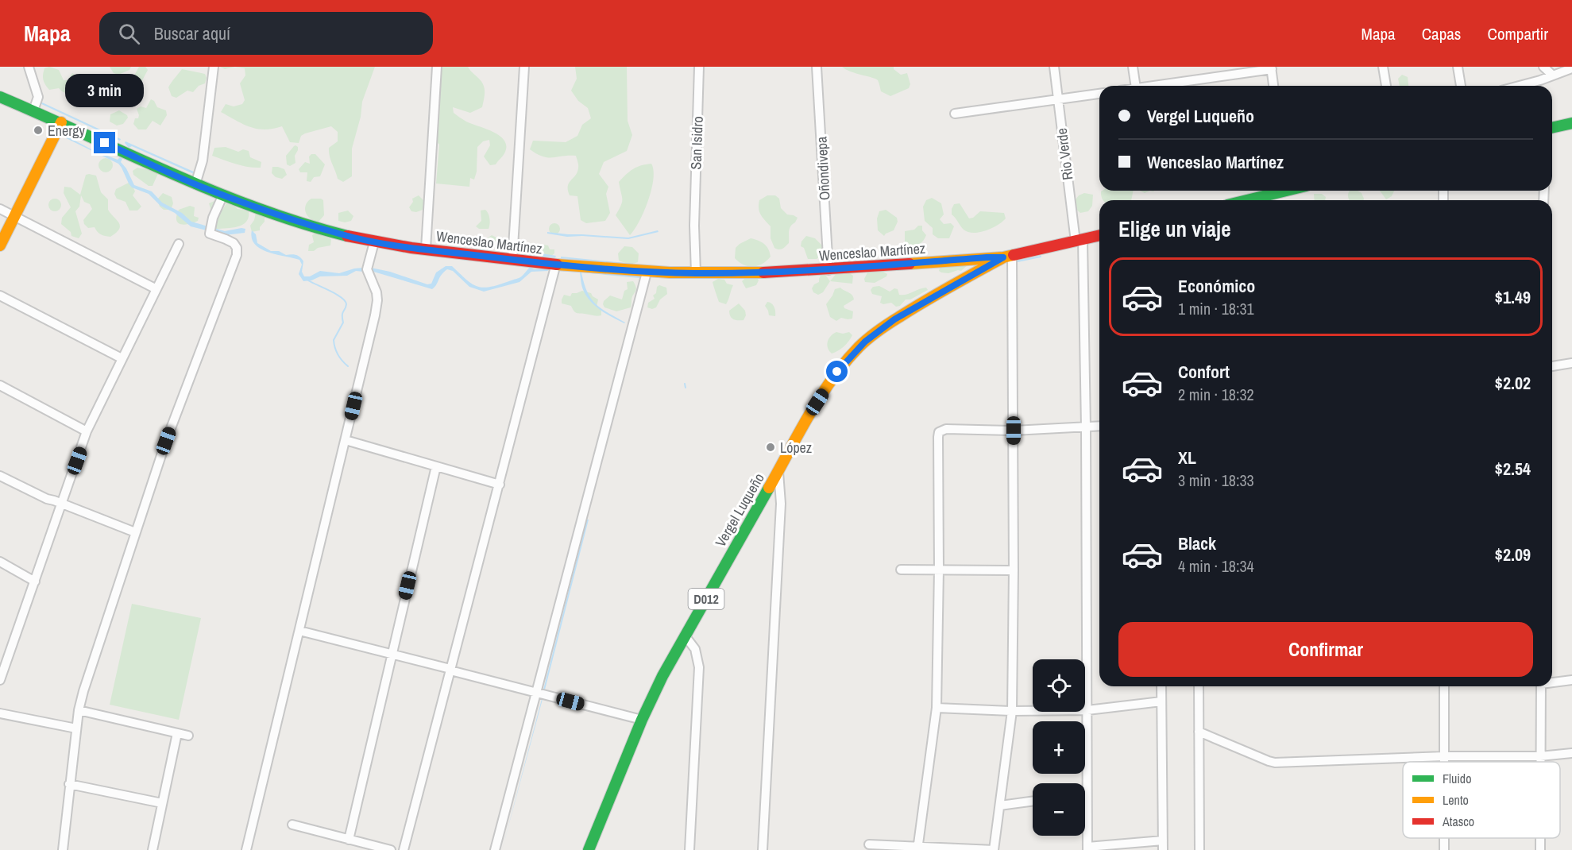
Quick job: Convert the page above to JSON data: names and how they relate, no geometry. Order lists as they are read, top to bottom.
{
  "streets": {
    "main road": ["Wenceslao Martínez", "Vergel Luqueño", "D012"],
    "street": ["San Isidro", "Rio Verde", "Oñondivepa"]
  },
  "crossings": [
    ["San Isidro", "Wenceslao Martínez"],
    ["Rio Verde", "D012"],
    ["Oñondivepa", "Wenceslao Martínez"],
    ["Wenceslao Martínez", "Vergel Luqueño"],
    ["Wenceslao Martínez", "D012"],
    ["Vergel Luqueño", "D012"]
  ],
  "places": ["Energy", "López"],
  "legend": ["Fluido", "Lento", "Atasco"],
  "page": {
    "header": "Mapa",
    "search": "Buscar aquí",
    "nav": ["Mapa", "Capas", "Compartir"],
    "bubble": "3 min",
    "banner": ["Vergel Luqueño", "Wenceslao Martínez"],
    "heading": "Elige un viaje",
    "list": [
      {
        "name": "Económico",
        "note": "1 min · 18:31",
        "value": "$1.49"
      },
      {
        "name": "Confort",
        "note": "2 min · 18:32",
        "value": "$2.02"
      },
      {
        "name": "XL",
        "note": "3 min · 18:33",
        "value": "$2.54"
      },
      {
        "name": "Black",
        "note": "4 min · 18:34",
        "value": "$2.09"
      }
    ],
    "buttons": "Confirmar",
    "map_buttons": ["+", "−"]
  }
}
